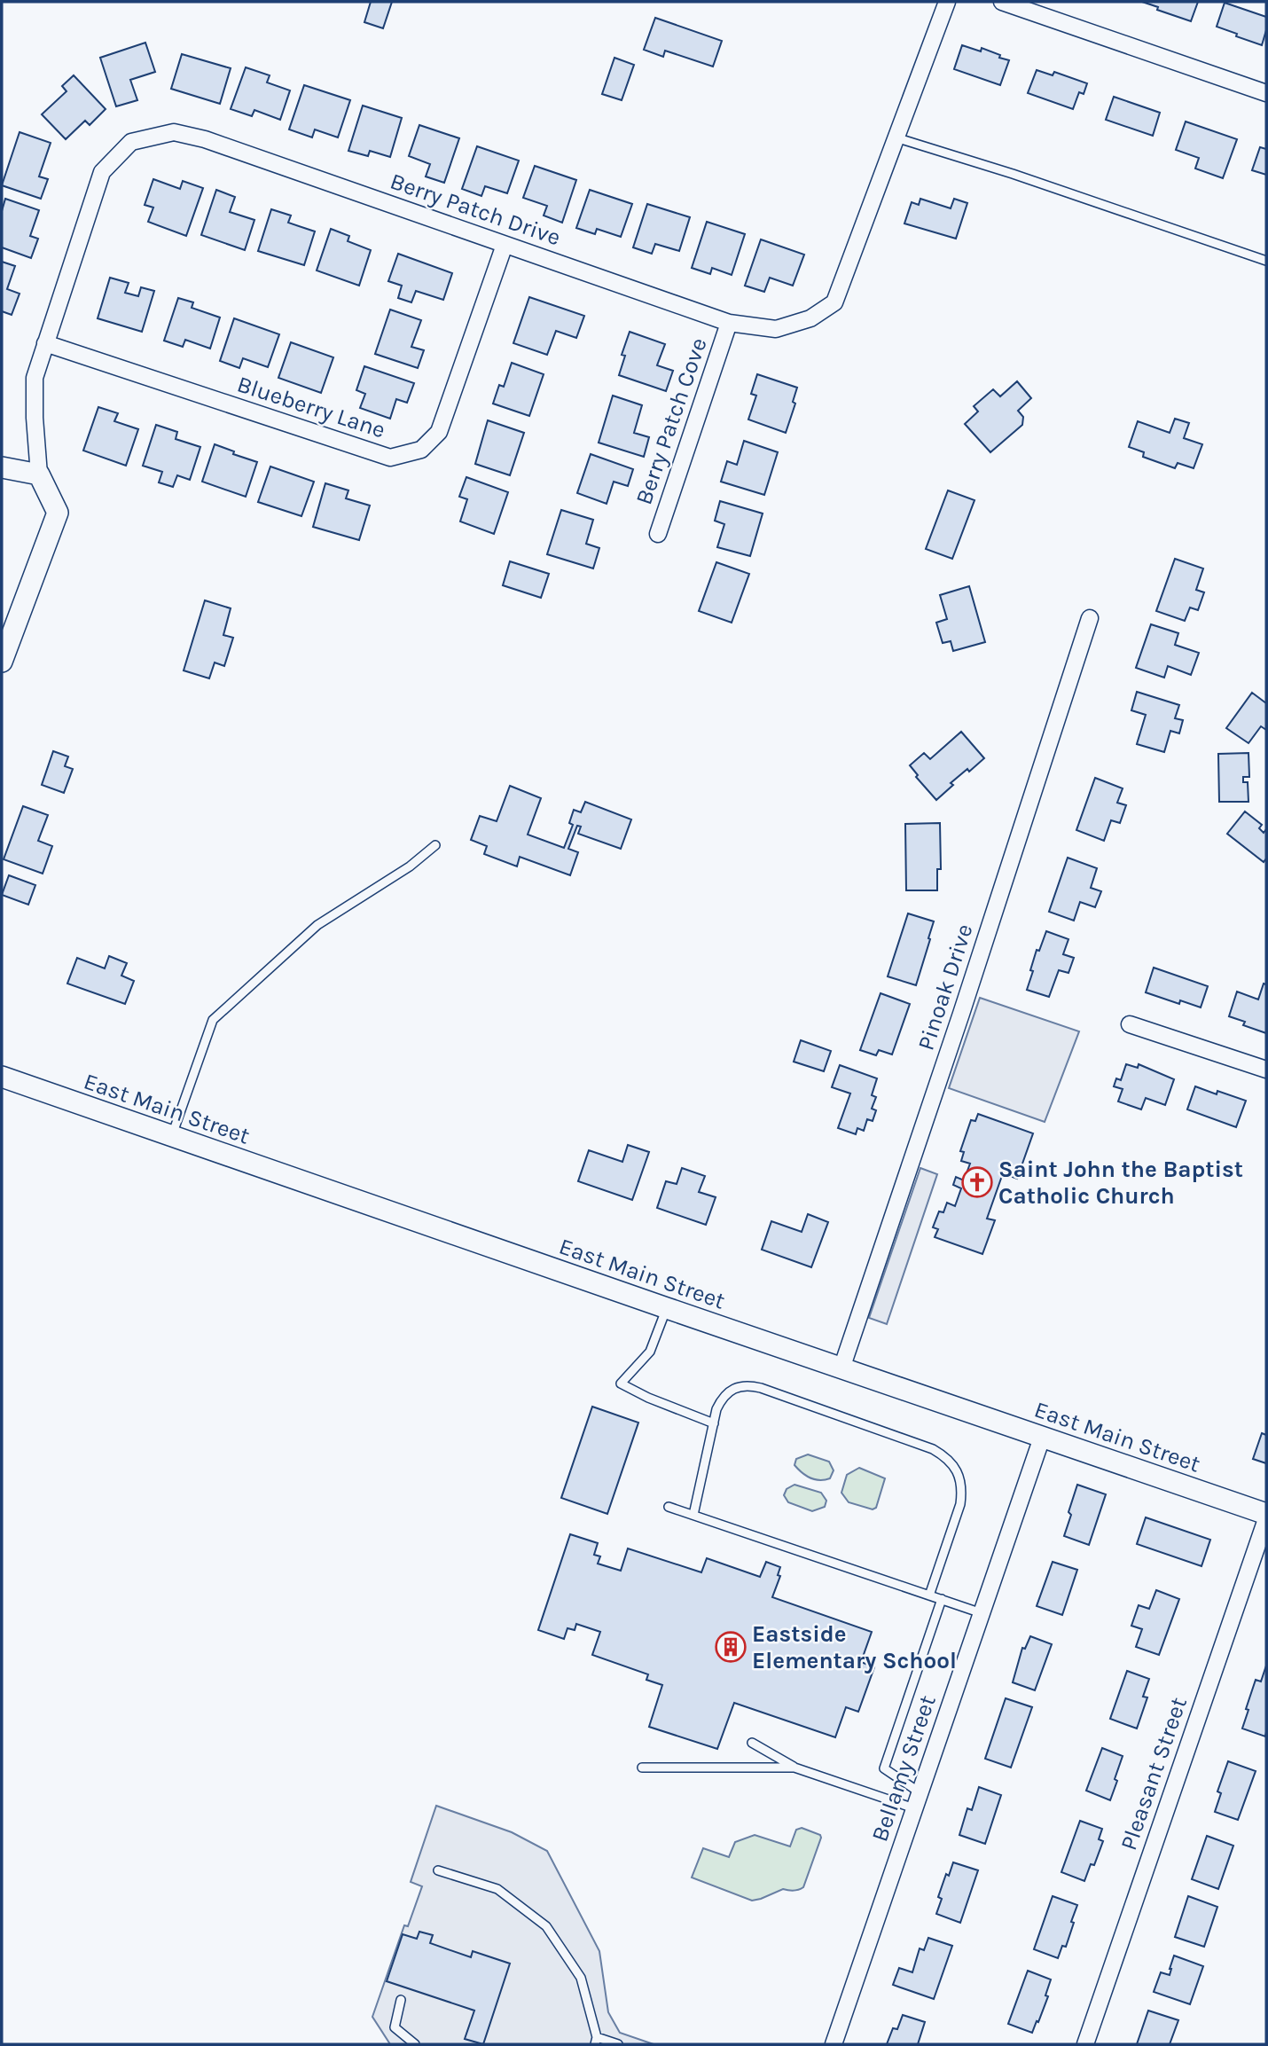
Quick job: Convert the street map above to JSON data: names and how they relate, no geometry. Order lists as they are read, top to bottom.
{
  "streets": {
    "street": [
      "Berry Patch Drive",
      "Blueberry Lane",
      "Berry Patch Cove",
      "Pinoak Drive",
      "East Main Street",
      "Bellamy Street",
      "Pleasant Street"
    ]
  },
  "crossings": [
    ["Berry Patch Drive", "Blueberry Lane"],
    ["Berry Patch Drive", "Berry Patch Cove"],
    ["Pinoak Drive", "East Main Street"],
    ["East Main Street", "Bellamy Street"],
    ["East Main Street", "Pleasant Street"]
  ],
  "places": {
    "church": ["Saint John the Baptist Catholic Church"],
    "building": ["Eastside Elementary School"]
  }
}
